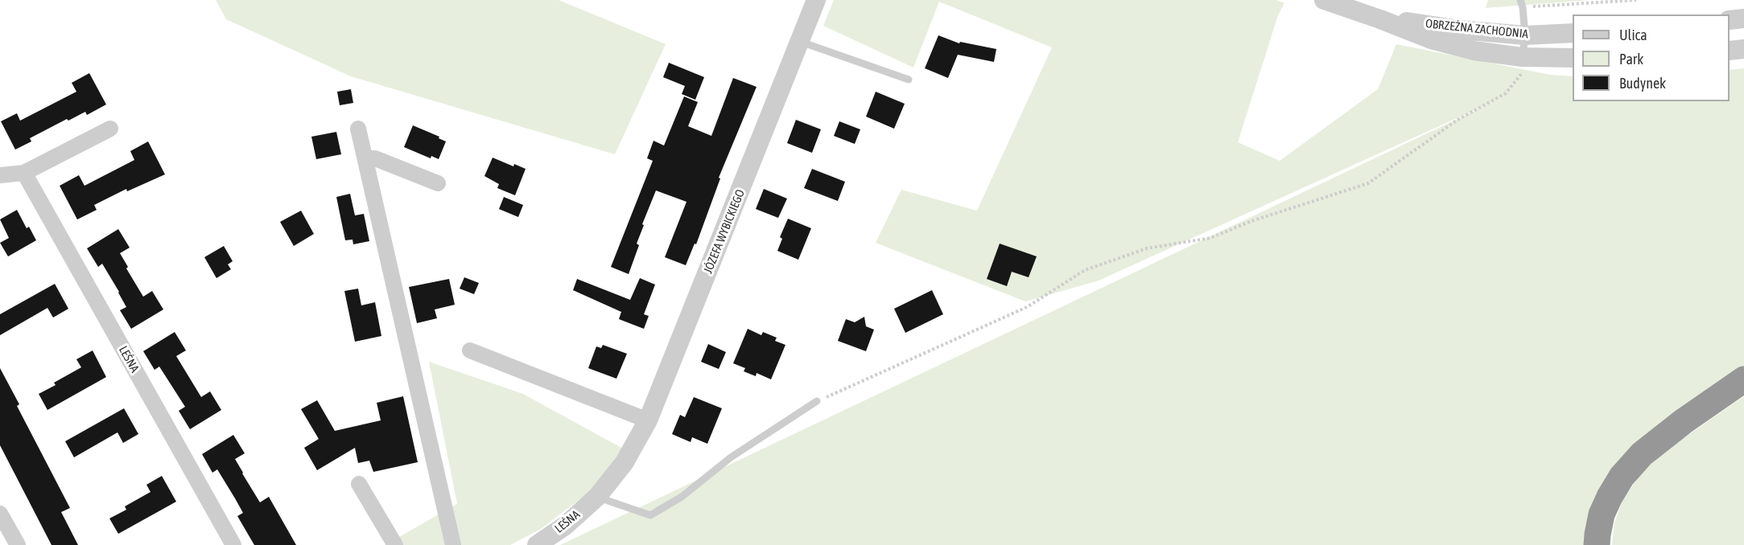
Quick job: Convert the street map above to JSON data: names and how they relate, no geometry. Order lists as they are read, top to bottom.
{
  "streets": {
    "street": ["OBRZEŻNA ZACHODNIA", "JÓZEFA WYBICKIEGO", "LEŚNA"]
  },
  "crossings": [
    ["JÓZEFA WYBICKIEGO", "LEŚNA"]
  ],
  "legend": ["Ulica", "Park", "Budynek"]
}
